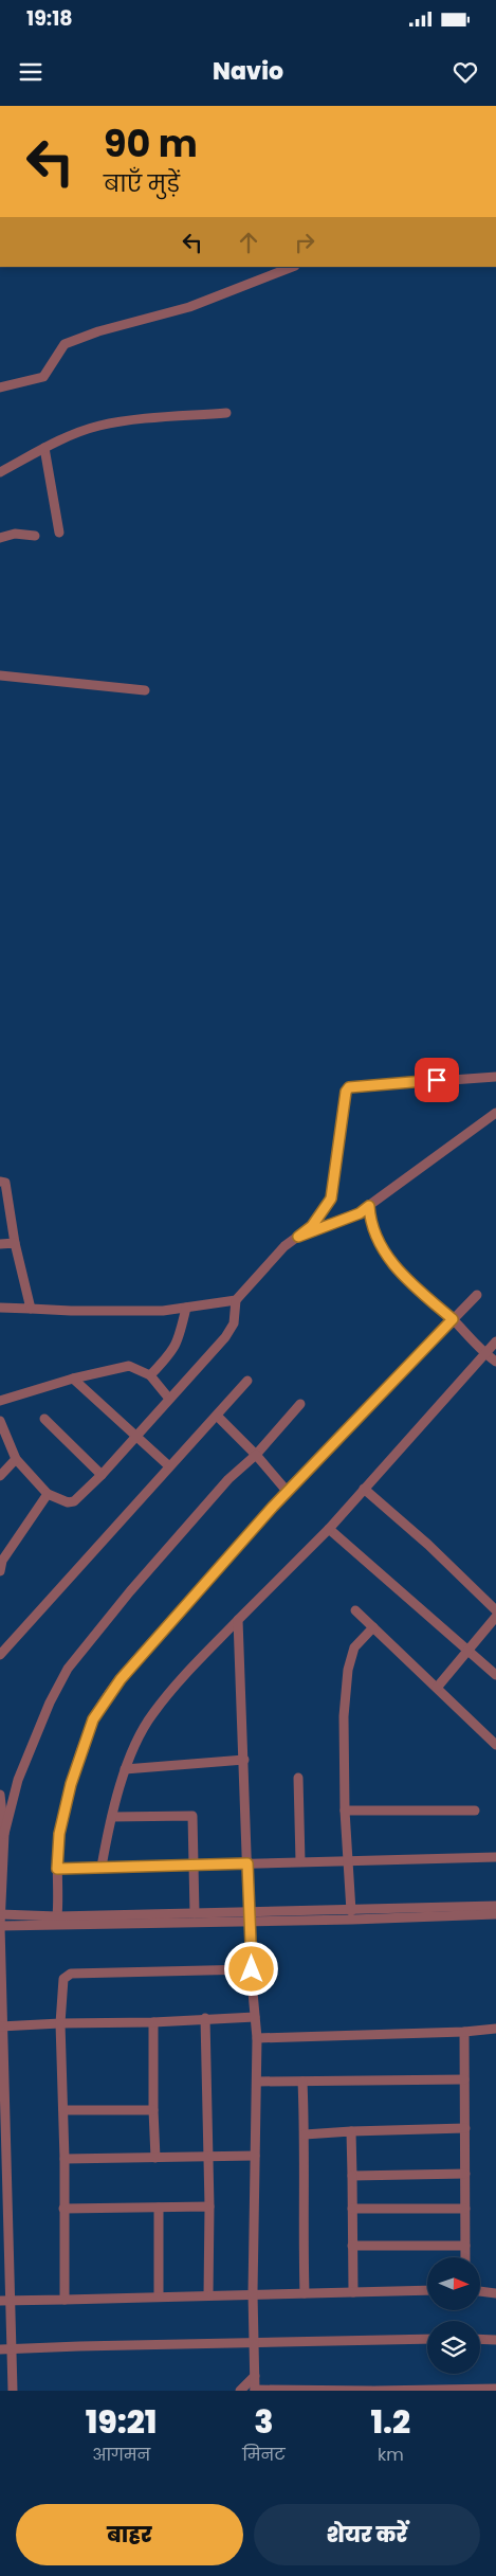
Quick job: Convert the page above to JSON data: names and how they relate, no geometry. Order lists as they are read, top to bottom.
{
  "north": "right",
  "page": {
    "status": "19:18",
    "header": "Navio",
    "turn": ["90 m", "बाएँ मुड़ें"],
    "eta": [
      "19:21",
      "आगमन",
      "3",
      "मिनट",
      "1.2",
      "km"
    ],
    "buttons": ["बाहर", "शेयर करें"]
  }
}
